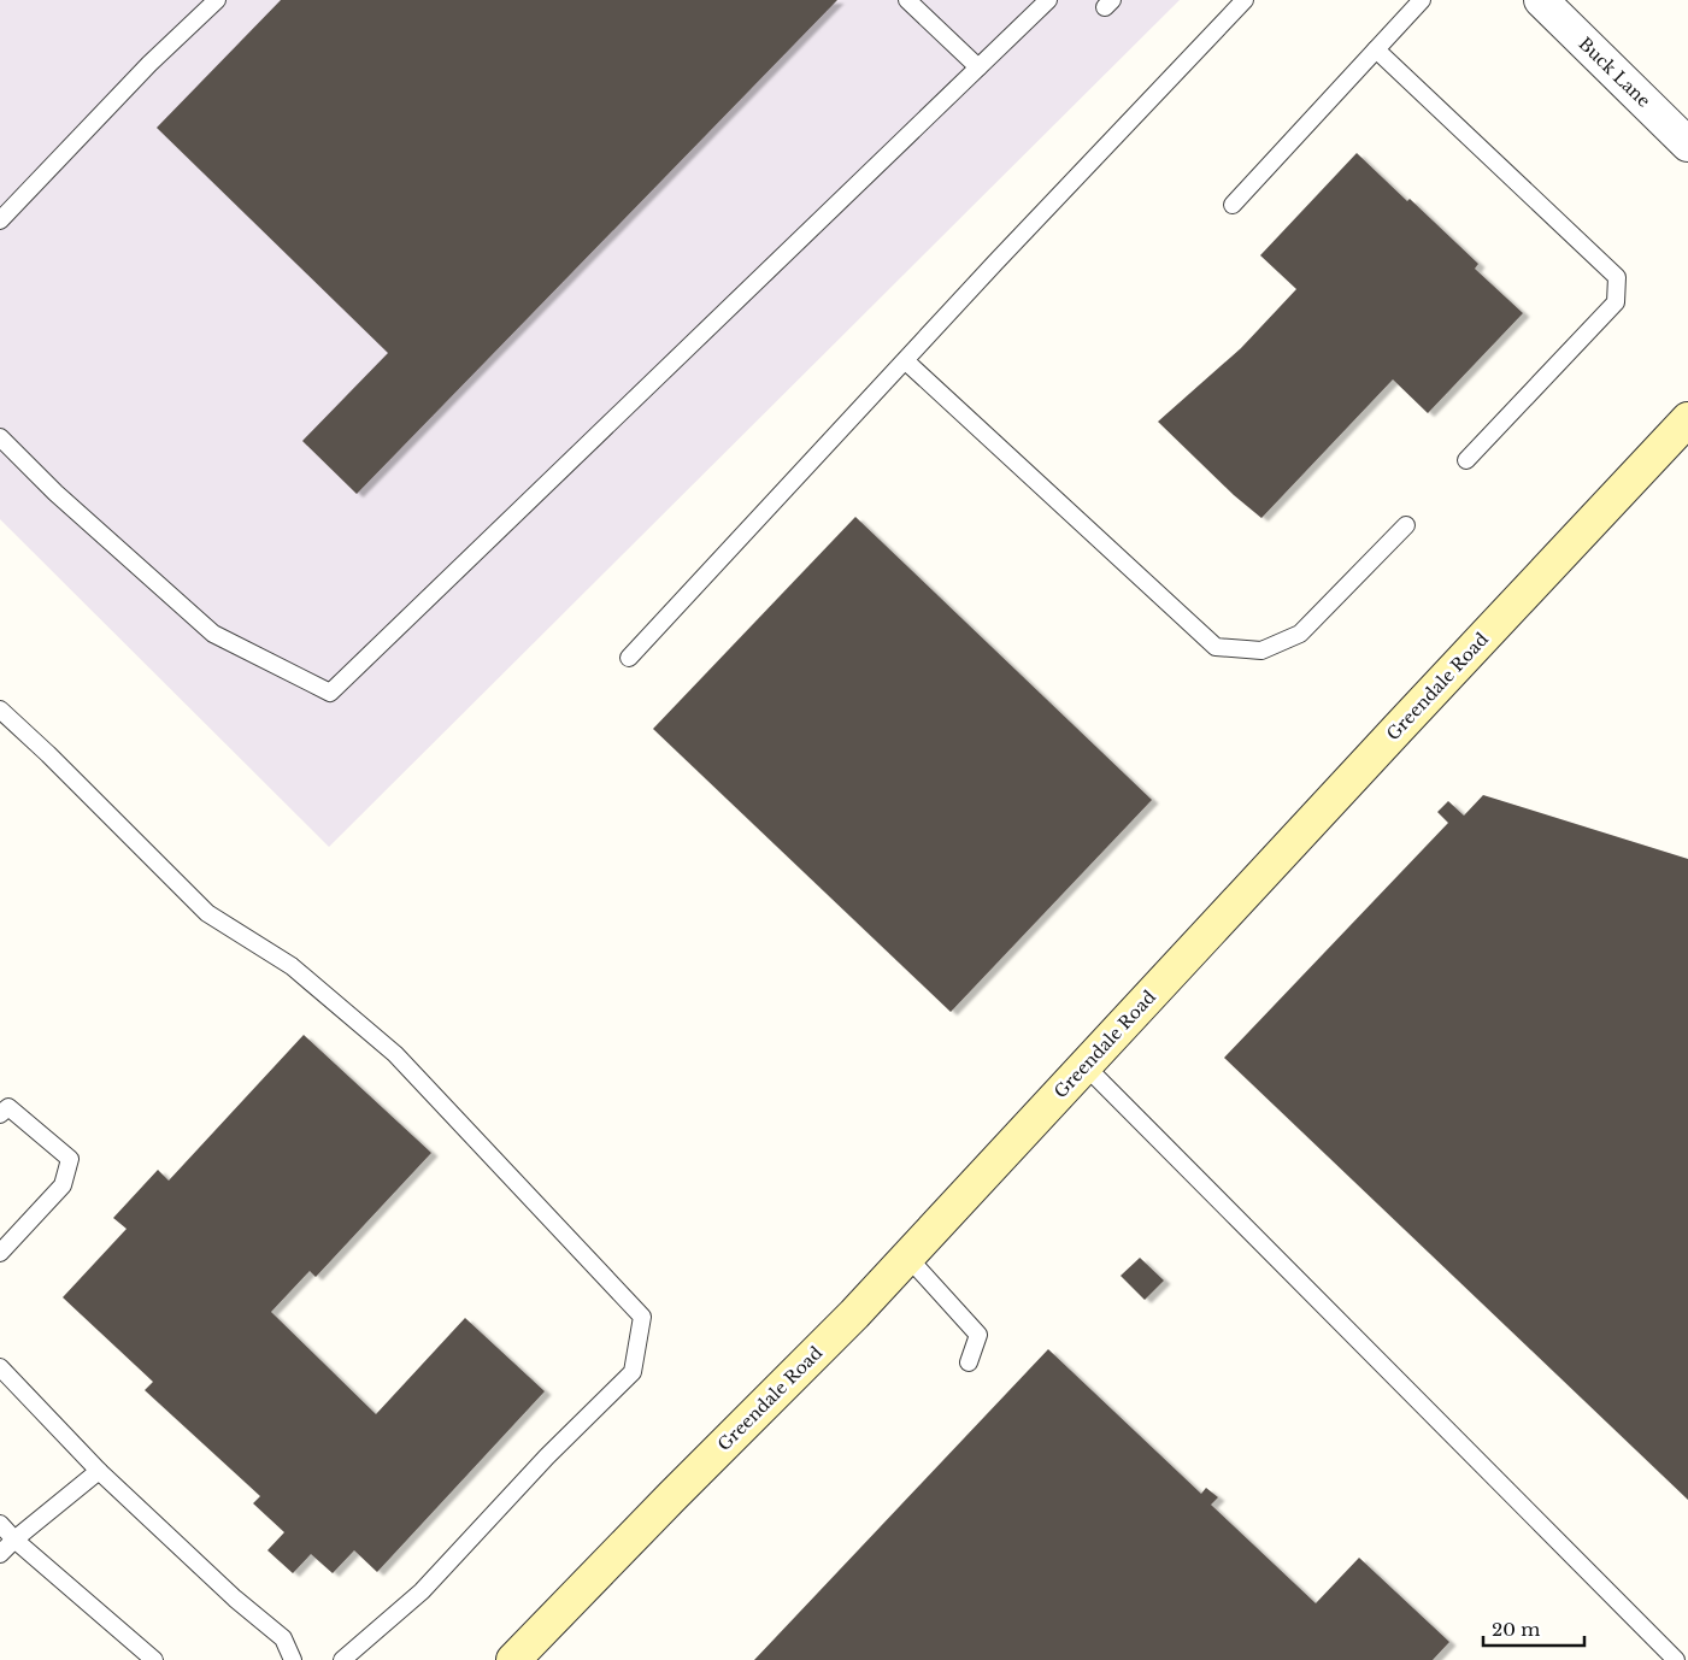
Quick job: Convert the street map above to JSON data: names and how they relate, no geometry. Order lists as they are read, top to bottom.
{
  "streets": {
    "street": ["Buck Lane", "Greendale Road"]
  },
  "scale_bar": "20 m"
}
